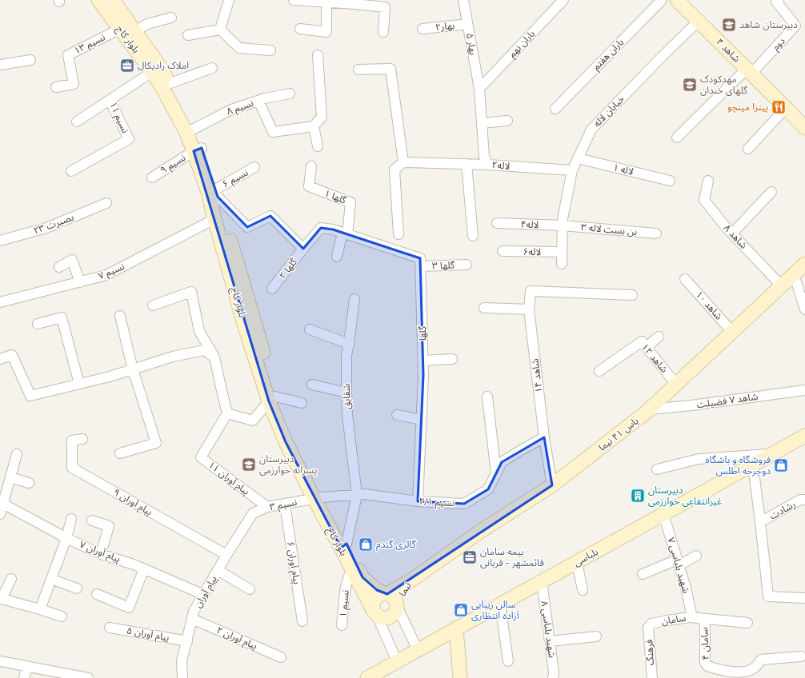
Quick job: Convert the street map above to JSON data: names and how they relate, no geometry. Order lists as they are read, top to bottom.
{
  "streets": {
    "street": [
      "بهار۲",
      "بلوار کاج",
      "نسیم ۱۳",
      "بهار ۵",
      "باران نهم",
      "دوم",
      "شاهد ۴",
      "باران هفتم",
      "نسیم ۸",
      "خیابان لاله",
      "نسیم ۱۱",
      "نسیم ۹",
      "لاله۲",
      "لاله ۱",
      "نسیم ۶",
      "گلها ۱",
      "بصیرت ۲۳",
      "لاله۴",
      "بن بست لاله ۳",
      "شاهد ۸",
      "لاله۶",
      "گلها ۳",
      "گلها ۲",
      "نسیم ۷",
      "شاهد ۱۰",
      "گلها",
      "شاهد ۱۲",
      "شاهد ۱۴",
      "شقایق",
      "شاهد ۷ فضیلت",
      "یاس ۴۱ نیما",
      "پیام آوران ۱۱",
      "پیام آوران ۹",
      "نسیم ۲/۱",
      "نسیم ۳",
      "رشادت",
      "پیام آوران ۷",
      "بلباسی",
      "پیام آوران ۶",
      "شهید بلباسی ۷",
      "نیما",
      "پیام آوران",
      "نسیم ۱",
      "سامان",
      "شهید بلباسی ۸",
      "پیام آوران ۵",
      "پیام آوران ۲",
      "سامان ۴",
      "فرهنگ"
    ]
  },
  "crossings": [
    ["بهار۲", "بهار ۵"],
    ["بلوار کاج", "نسیم ۱۳"],
    ["بلوار کاج", "نسیم ۸"],
    ["بلوار کاج", "نسیم ۱۱"],
    ["بلوار کاج", "نسیم ۹"],
    ["بلوار کاج", "نسیم ۶"],
    ["بلوار کاج", "نسیم ۷"],
    ["بلوار کاج", "شقایق"],
    ["بلوار کاج", "نسیم ۲/۱"],
    ["بلوار کاج", "نسیم ۳"],
    ["بلوار کاج", "بلباسی"],
    ["بلوار کاج", "نیما"],
    ["بلوار کاج", "نسیم ۱"],
    ["بهار ۵", "باران نهم"],
    ["بهار ۵", "لاله۲"],
    ["باران نهم", "لاله۲"],
    ["دوم", "شاهد ۴"],
    ["شاهد ۴", "خیابان لاله"],
    ["خیابان لاله", "لاله۲"],
    ["خیابان لاله", "لاله ۱"],
    ["خیابان لاله", "لاله۴"],
    ["خیابان لاله", "بن بست لاله ۳"],
    ["خیابان لاله", "لاله۶"],
    ["گلها ۱", "گلها ۲"],
    ["لاله۴", "بن بست لاله ۳"],
    ["شاهد ۸", "یاس ۴۱ نیما"],
    ["گلها ۳", "گلها"],
    ["شاهد ۱۰", "یاس ۴۱ نیما"],
    ["گلها", "نسیم ۲/۱"],
    ["شاهد ۱۲", "یاس ۴۱ نیما"],
    ["شاهد ۱۴", "یاس ۴۱ نیما"],
    ["شاهد ۱۴", "نسیم ۲/۱"],
    ["شقایق", "نسیم ۲/۱"],
    ["شاهد ۷ فضیلت", "یاس ۴۱ نیما"],
    ["یاس ۴۱ نیما", "نیما"],
    ["پیام آوران ۱۱", "نسیم ۳"],
    ["پیام آوران ۹", "پیام آوران"],
    ["نسیم ۲/۱", "نسیم ۳"],
    ["نسیم ۳", "پیام آوران ۶"],
    ["نسیم ۳", "پیام آوران"],
    ["پیام آوران ۷", "پیام آوران"],
    ["بلباسی", "شهید بلباسی ۷"],
    ["بلباسی", "شهید بلباسی ۸"],
    ["شهید بلباسی ۷", "سامان"],
    ["شهید بلباسی ۷", "سامان ۴"],
    ["پیام آوران", "پیام آوران ۵"],
    ["پیام آوران", "پیام آوران ۲"],
    ["سامان", "سامان ۴"],
    ["سامان", "فرهنگ"]
  ],
  "places": {
    "school or university": ["دبیرستان شاهد", "مهدکودک گلهای خندان", "دبیرستان پسرانه خوارزمی"],
    "office": ["املاک رادیکال", "بیمه سامان قائمشهر - قربانی"],
    "restaurant": ["پیتزا مینچو"],
    "shop": ["فروشگاه و باشگاه دوچرخه اطلس", "گالری گندم", "سالن زیبایی آزاده انتظاری"],
    "building": ["دبیرستان غیرانتفاعی خوارزمی"]
  }
}
